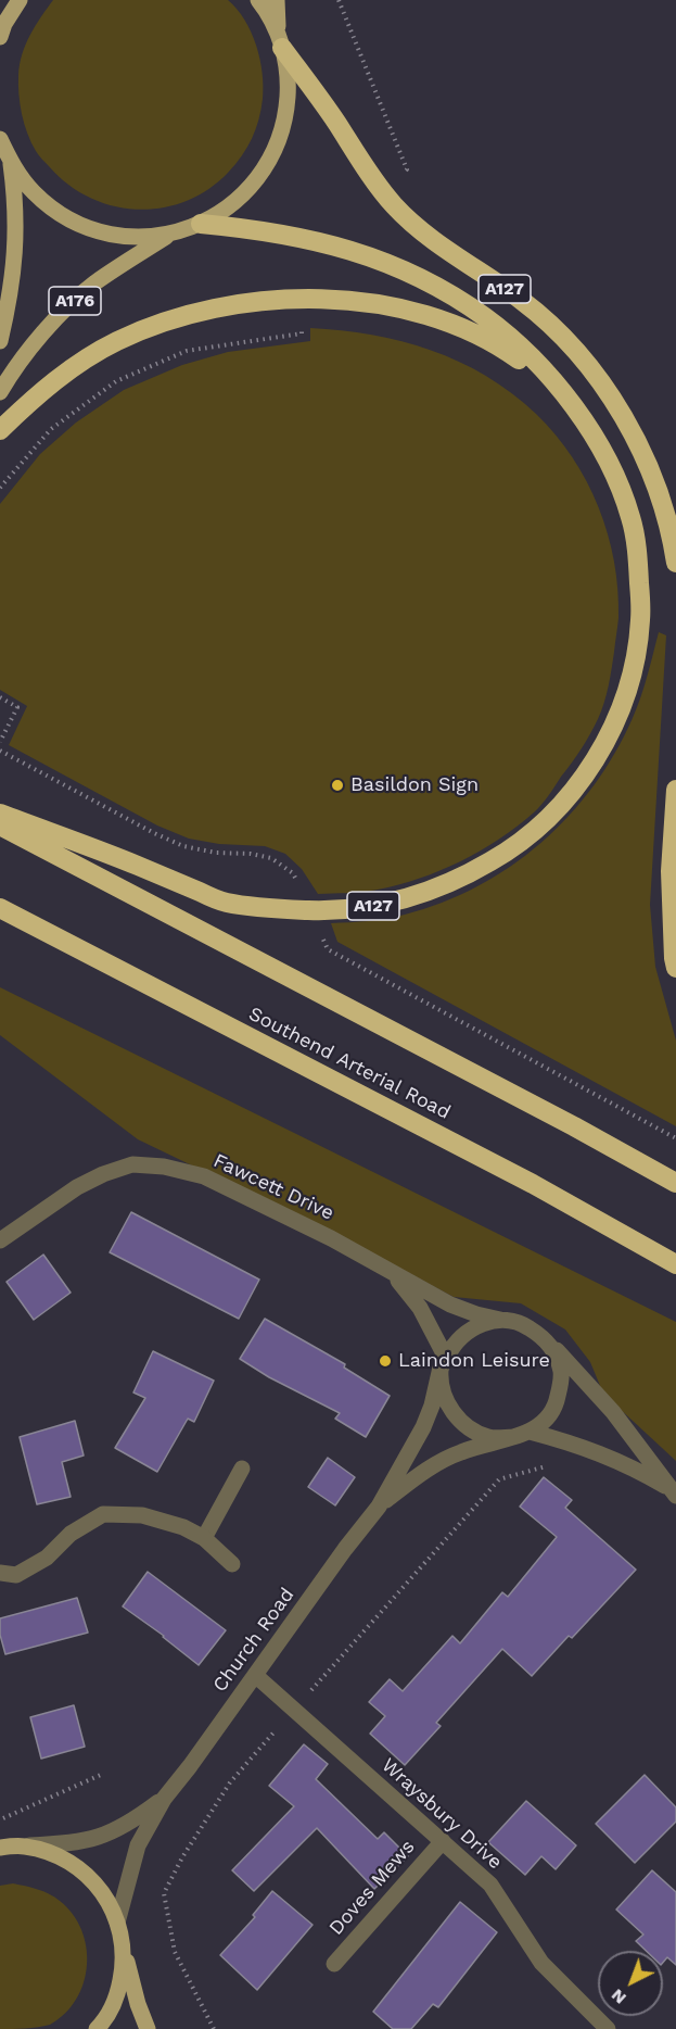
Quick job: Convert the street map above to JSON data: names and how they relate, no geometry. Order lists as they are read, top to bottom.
{
  "streets": {
    "highway": ["A127", "Southend Arterial Road"],
    "main road": ["A176"],
    "street": [
      "Fawcett Drive",
      "Church Road",
      "Wraysbury Drive",
      "Doves Mews"
    ]
  },
  "crossings": [
    ["Fawcett Drive", "Church Road"],
    ["Church Road", "Wraysbury Drive"],
    ["Wraysbury Drive", "Doves Mews"]
  ],
  "places": ["Basildon Sign", "Laindon Leisure"],
  "north": "bottom left"
}
